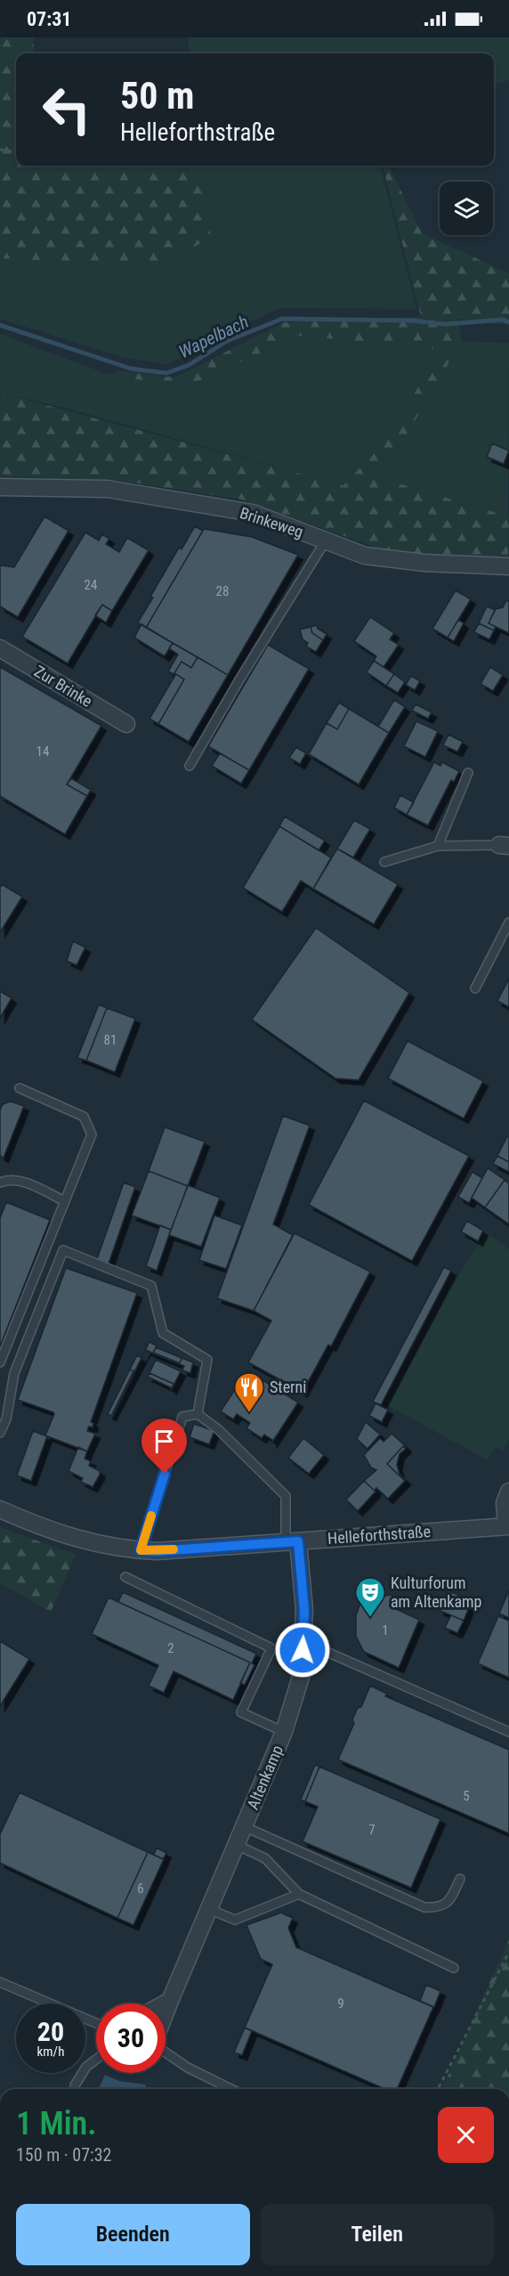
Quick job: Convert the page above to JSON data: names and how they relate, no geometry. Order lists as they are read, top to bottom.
{
  "streets": {
    "street": [
      "Brinkeweg",
      "Zur Brinke",
      "Helleforthstraße",
      "Altenkamp"
    ]
  },
  "crossings": [
    ["Helleforthstraße", "Altenkamp"]
  ],
  "water": ["Wapelbach"],
  "places": {
    "restaurant": ["Sterni"],
    "theatre": ["Kulturforum am Altenkamp"]
  },
  "house_numbers": [
    "24",
    "28",
    "14",
    "81",
    "1",
    "2",
    "5",
    "7",
    "6",
    "9"
  ],
  "page": {
    "status": "07:31",
    "turn": ["50 m", "Helleforthstraße"],
    "speed": "20 km/h",
    "limit": "30",
    "heading": ["1 Min.", "150 m · 07:32"],
    "buttons": ["Beenden", "Teilen"]
  }
}
